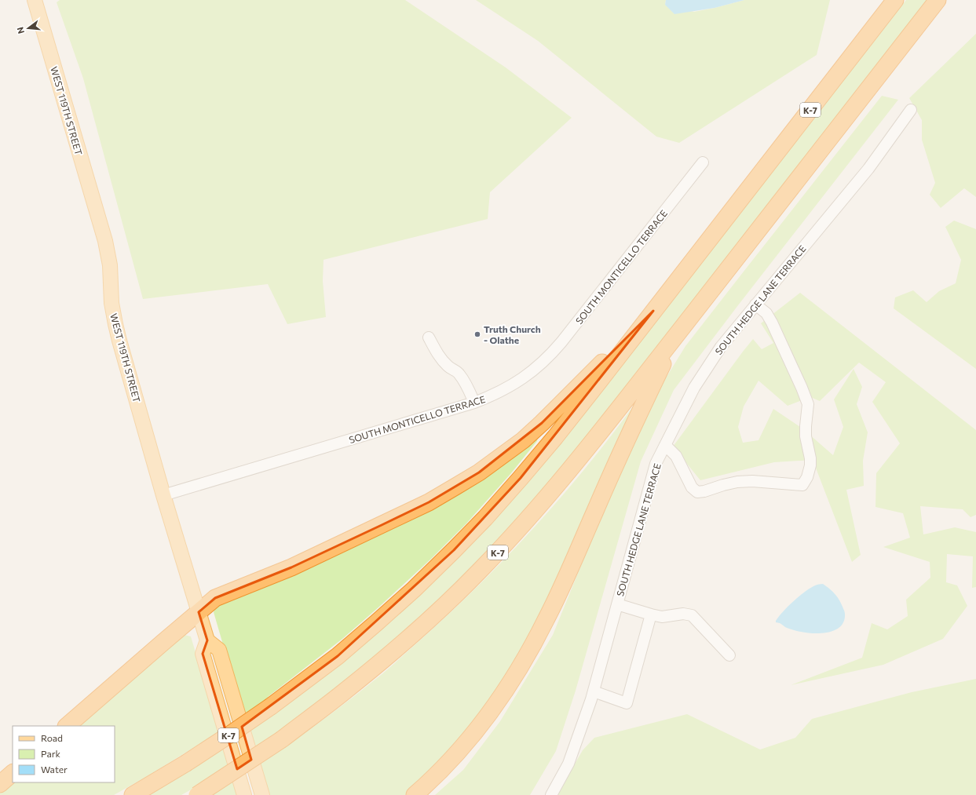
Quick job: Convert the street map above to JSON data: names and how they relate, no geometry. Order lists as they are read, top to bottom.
{
  "streets": {
    "highway": ["K-7"],
    "main road": ["WEST 119TH STREET"],
    "street": ["SOUTH MONTICELLO TERRACE", "SOUTH HEDGE LANE TERRACE"]
  },
  "crossings": [
    ["WEST 119TH STREET", "SOUTH MONTICELLO TERRACE"]
  ],
  "places": ["Truth Church - Olathe"],
  "legend": ["Road", "Park", "Water"],
  "north": "left"
}
